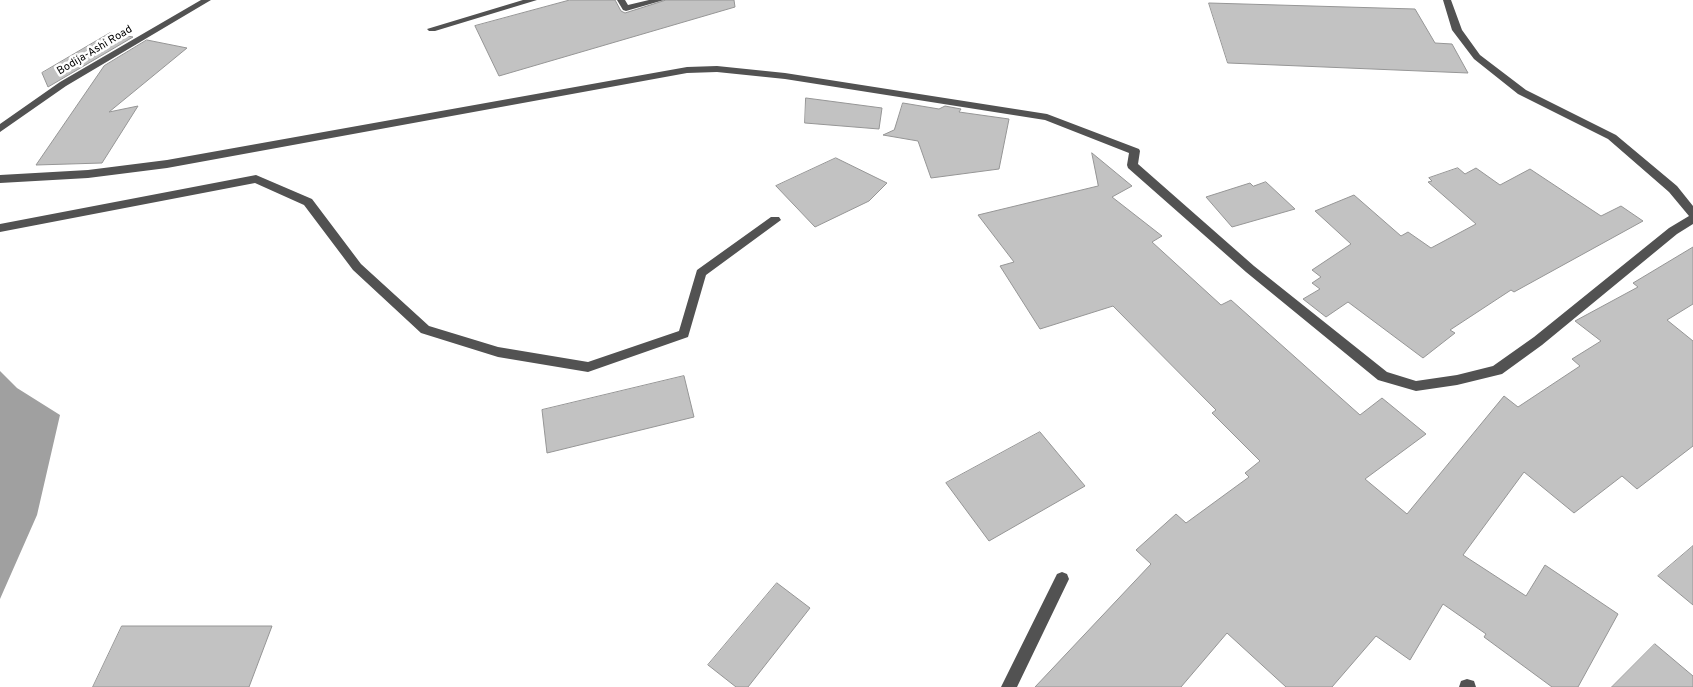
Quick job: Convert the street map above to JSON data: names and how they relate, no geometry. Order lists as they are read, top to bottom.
{
  "streets": {
    "street": ["Bodija-Ashi Road"]
  }
}
